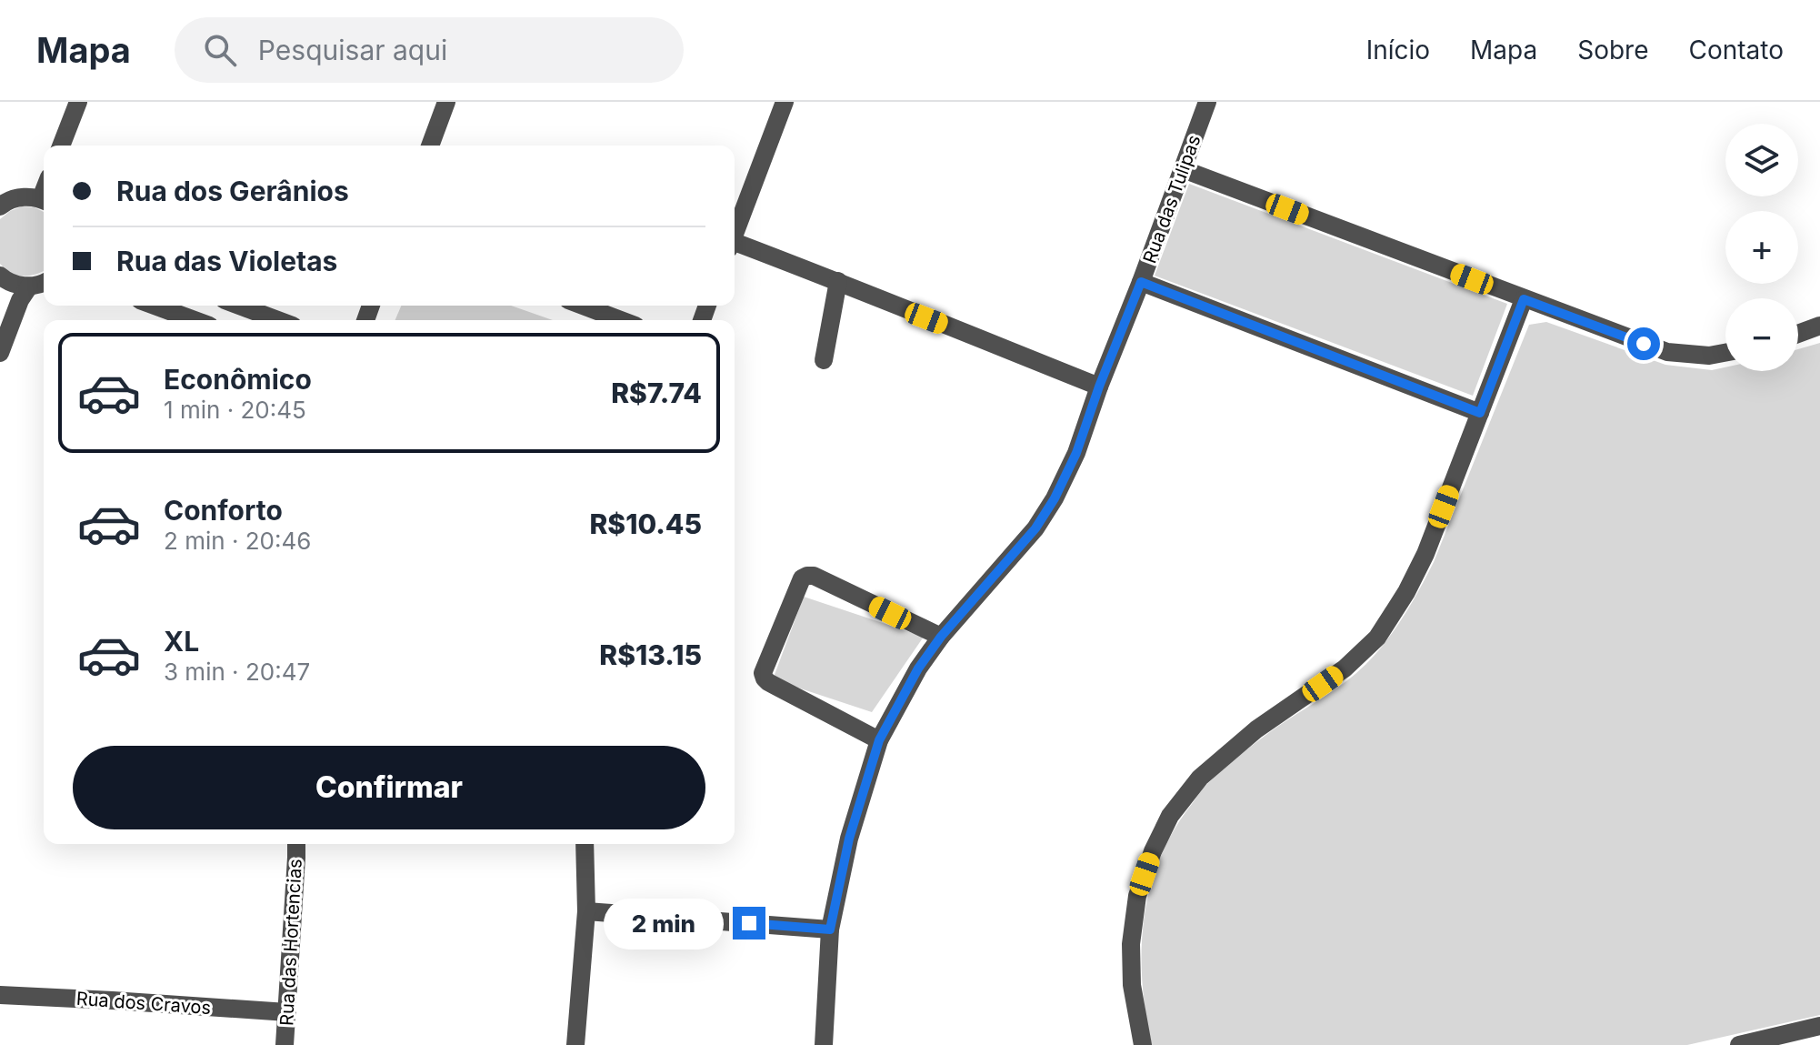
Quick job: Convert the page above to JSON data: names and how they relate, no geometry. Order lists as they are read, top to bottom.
{
  "streets": {
    "street": ["Rua das Tulipas", "Rua das Hortencias", "Rua dos Cravos"]
  },
  "crossings": [
    ["Rua das Hortencias", "Rua dos Cravos"]
  ],
  "page": {
    "header": "Mapa",
    "search": "Pesquisar aqui",
    "nav": [
      "Início",
      "Mapa",
      "Sobre",
      "Contato"
    ],
    "map_buttons": ["+", "−"],
    "banner": ["Rua dos Gerânios", "Rua das Violetas"],
    "list": [
      {
        "name": "Econômico",
        "note": "1 min · 20:45",
        "value": "R$7.74"
      },
      {
        "name": "Conforto",
        "note": "2 min · 20:46",
        "value": "R$10.45"
      },
      {
        "name": "XL",
        "note": "3 min · 20:47",
        "value": "R$13.15"
      }
    ],
    "buttons": "Confirmar",
    "bubble": "2 min"
  }
}
